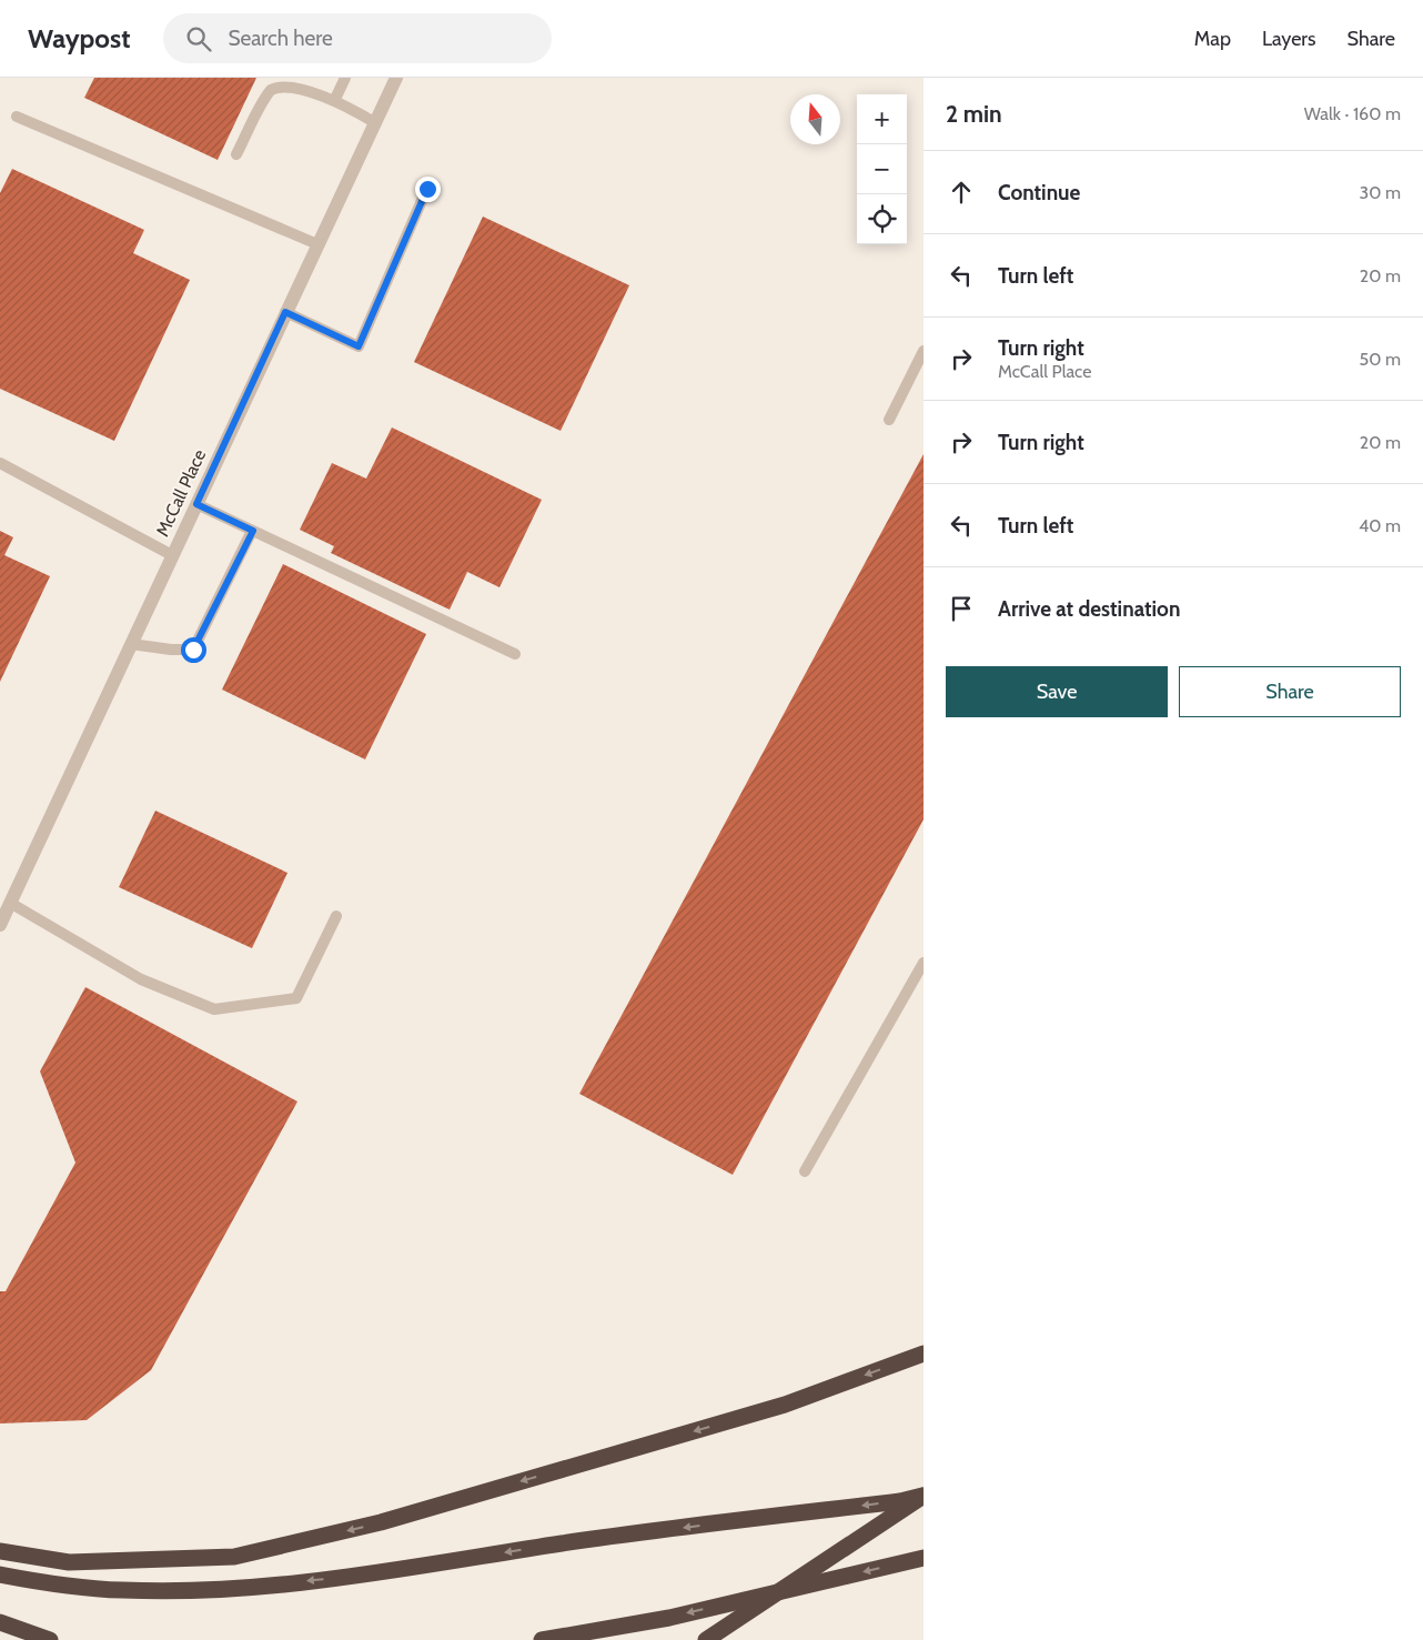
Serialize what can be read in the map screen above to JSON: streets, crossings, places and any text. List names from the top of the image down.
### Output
{
  "streets": {
    "street": ["McCall Place"]
  },
  "north": "top",
  "page": {
    "header": "Waypost",
    "search": "Search here",
    "nav": ["Map", "Layers", "Share"],
    "heading": ["2 min", "Walk · 160 m"],
    "map_buttons": ["+", "−"],
    "list": [
      ["Continue", "30 m"],
      ["Turn left", "20 m"],
      ["Turn right", "McCall Place", "50 m"],
      ["Turn right", "20 m"],
      ["Turn left", "40 m"],
      "Arrive at destination"
    ],
    "buttons": ["Save", "Share"]
  }
}
